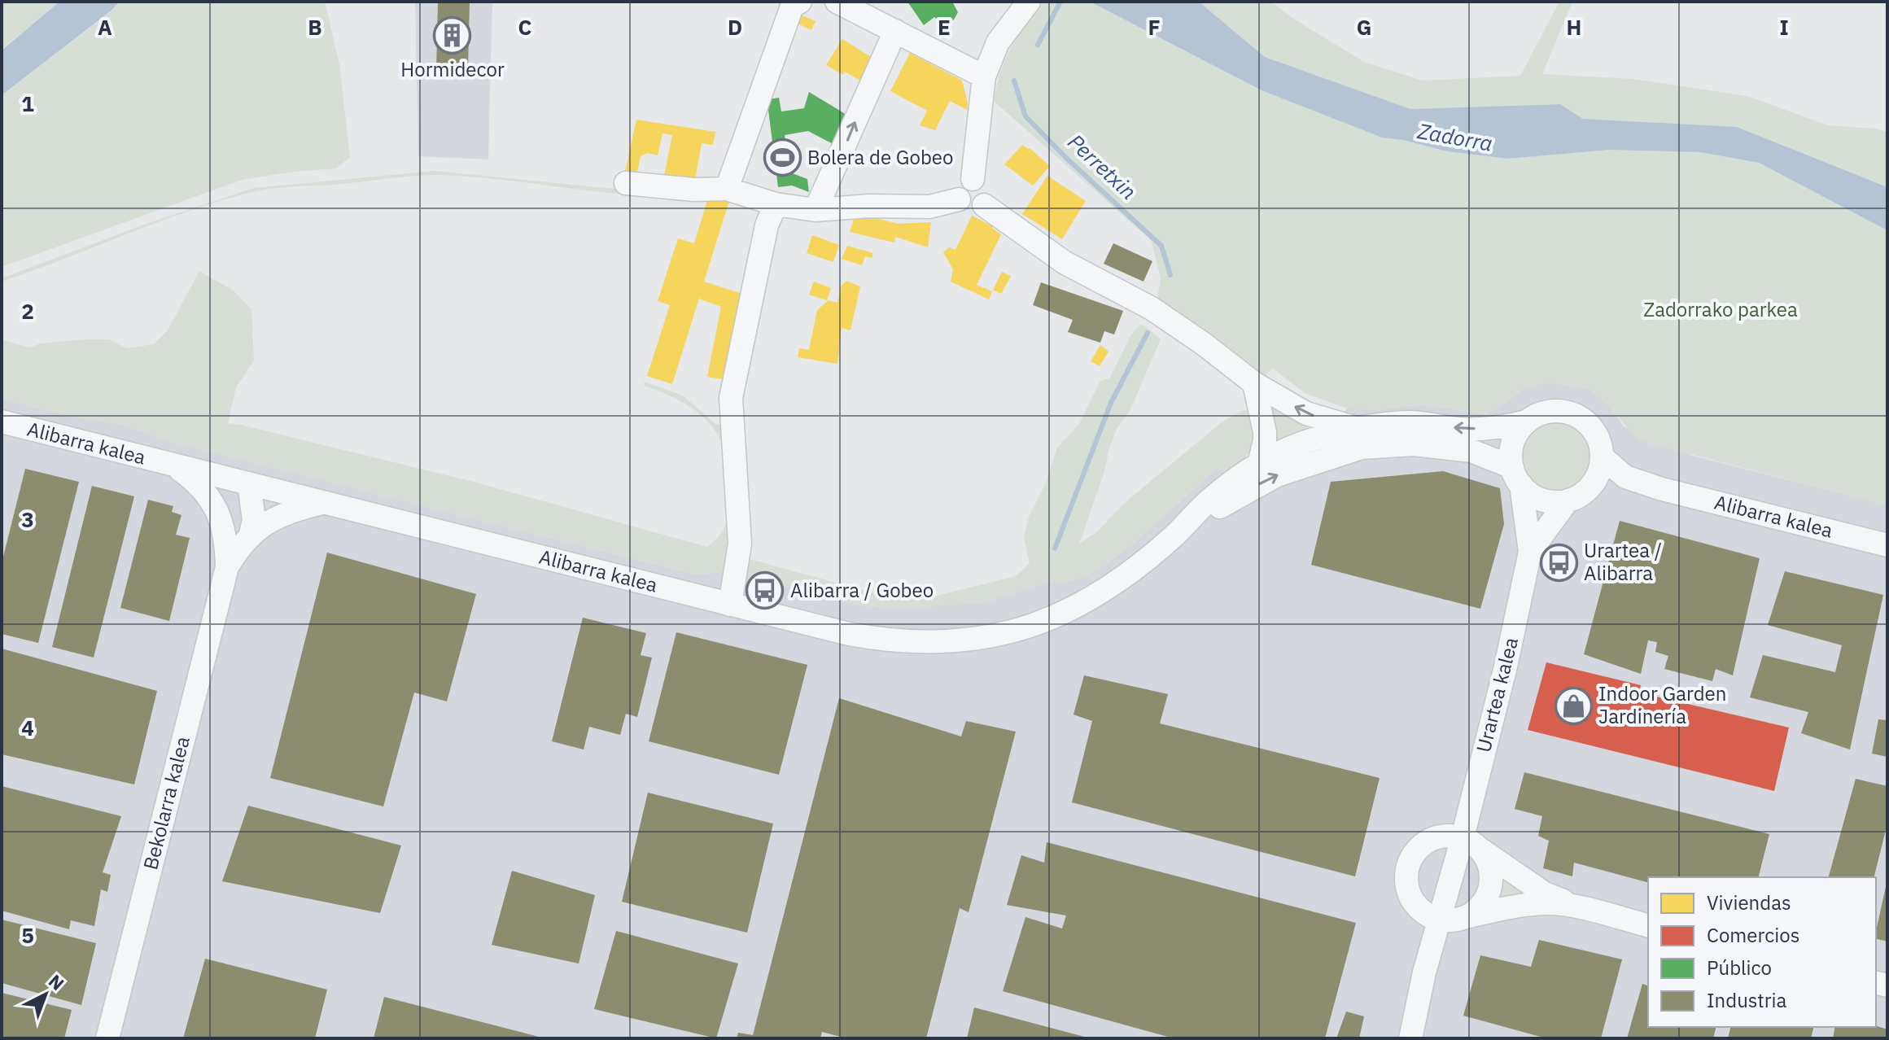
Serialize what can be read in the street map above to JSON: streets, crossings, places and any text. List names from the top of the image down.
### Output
{
  "streets": {
    "street": ["Alibarra kalea", "Urartea kalea", "Bekolarra kalea"]
  },
  "crossings": [
    ["Alibarra kalea", "Urartea kalea"],
    ["Alibarra kalea", "Bekolarra kalea"]
  ],
  "water": ["Zadorra", "Perretxin"],
  "parks": ["Zadorrako parkea"],
  "places": {
    "building": ["Hormidecor"],
    "sports": ["Bolera de Gobeo"],
    "bus stop": ["Urartea / Alibarra", "Alibarra / Gobeo"],
    "shop": ["Indoor Garden Jardinería"]
  },
  "legend": [
    "Viviendas",
    "Comercios",
    "Público",
    "Industria"
  ],
  "north": "top right",
  "grid": {
    "columns": [
      "A",
      "B",
      "C",
      "D",
      "E",
      "F",
      "G",
      "H",
      "I"
    ],
    "rows": [
      "1",
      "2",
      "3",
      "4",
      "5"
    ]
  }
}
